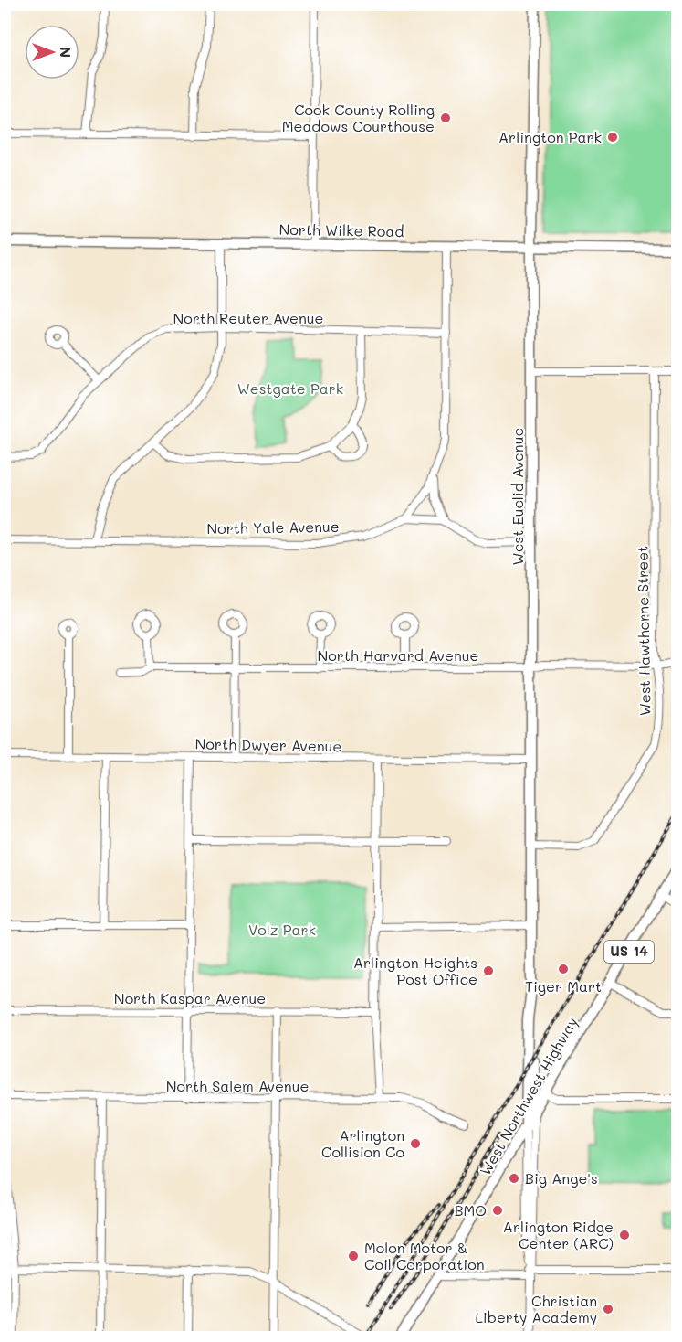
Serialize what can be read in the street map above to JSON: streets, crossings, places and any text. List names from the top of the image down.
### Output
{
  "streets": {
    "main road": [
      "North Wilke Road",
      "West Euclid Avenue",
      "US 14",
      "West Northwest Highway"
    ],
    "street": [
      "North Reuter Avenue",
      "North Yale Avenue",
      "West Hawthorne Street",
      "North Harvard Avenue",
      "North Dwyer Avenue",
      "North Kaspar Avenue",
      "North Salem Avenue"
    ]
  },
  "crossings": [
    ["North Wilke Road", "West Euclid Avenue"],
    ["West Euclid Avenue", "North Yale Avenue"],
    ["West Euclid Avenue", "West Hawthorne Street"],
    ["West Euclid Avenue", "North Harvard Avenue"],
    ["West Euclid Avenue", "North Dwyer Avenue"],
    ["West Euclid Avenue", "West Northwest Highway"],
    ["West Hawthorne Street", "North Harvard Avenue"]
  ],
  "parks": ["Westgate Park", "Volz Park"],
  "places": [
    "Cook County Rolling Meadows Courthouse",
    "Arlington Park",
    "Tiger Mart",
    "Arlington Heights Post Office",
    "Arlington Collision Co",
    "Big Ange's",
    "BMO",
    "Arlington Ridge Center (ARC)",
    "Molon Motor & Coil Corporation",
    "Christian Liberty Academy"
  ],
  "north": "right"
}
